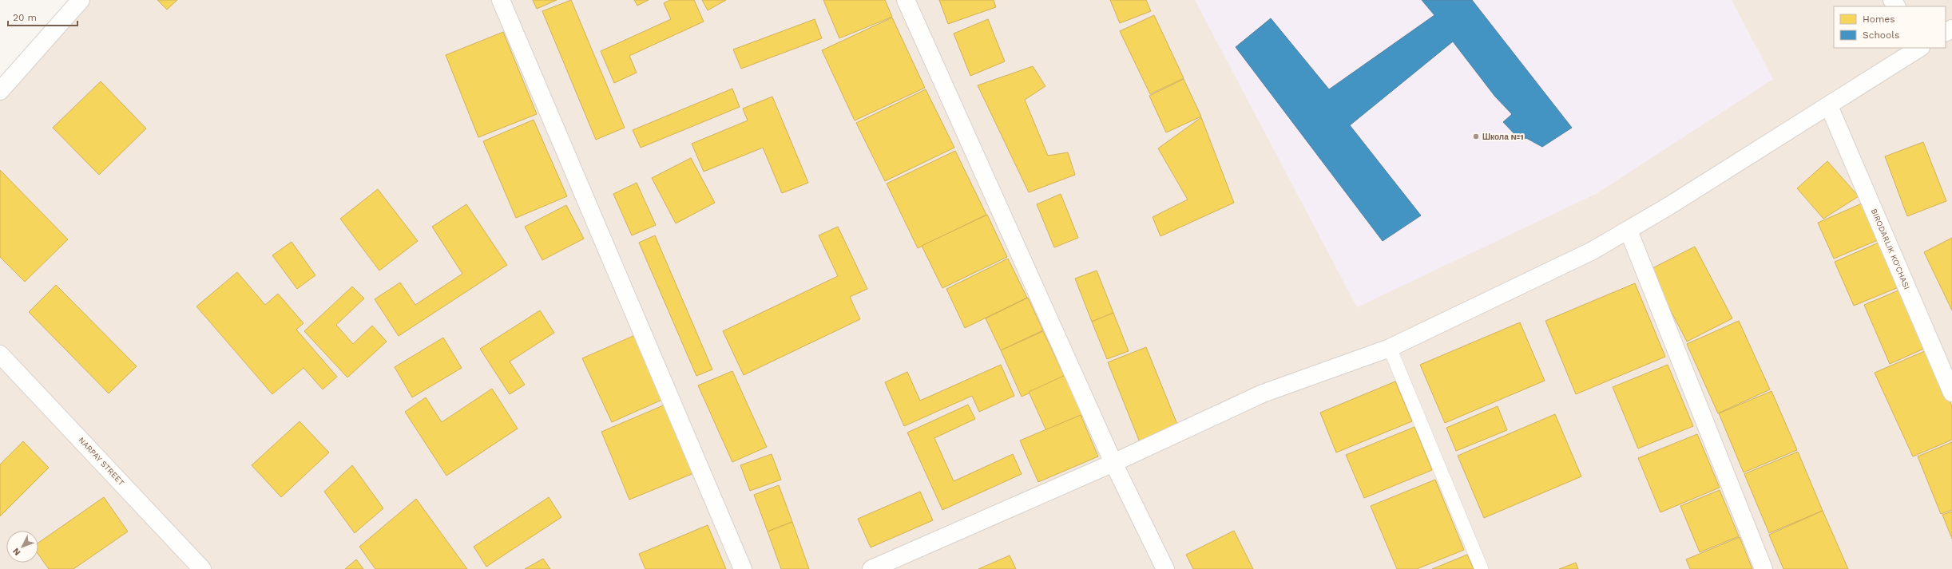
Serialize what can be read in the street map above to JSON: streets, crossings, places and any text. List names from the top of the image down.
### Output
{
  "streets": {
    "street": ["BIRODARLIK KO'CHASI", "NARPAY STREET"]
  },
  "places": ["Школа №1"],
  "legend": ["Homes", "Schools"],
  "scale_bar": "20 m",
  "north": "bottom left"
}
